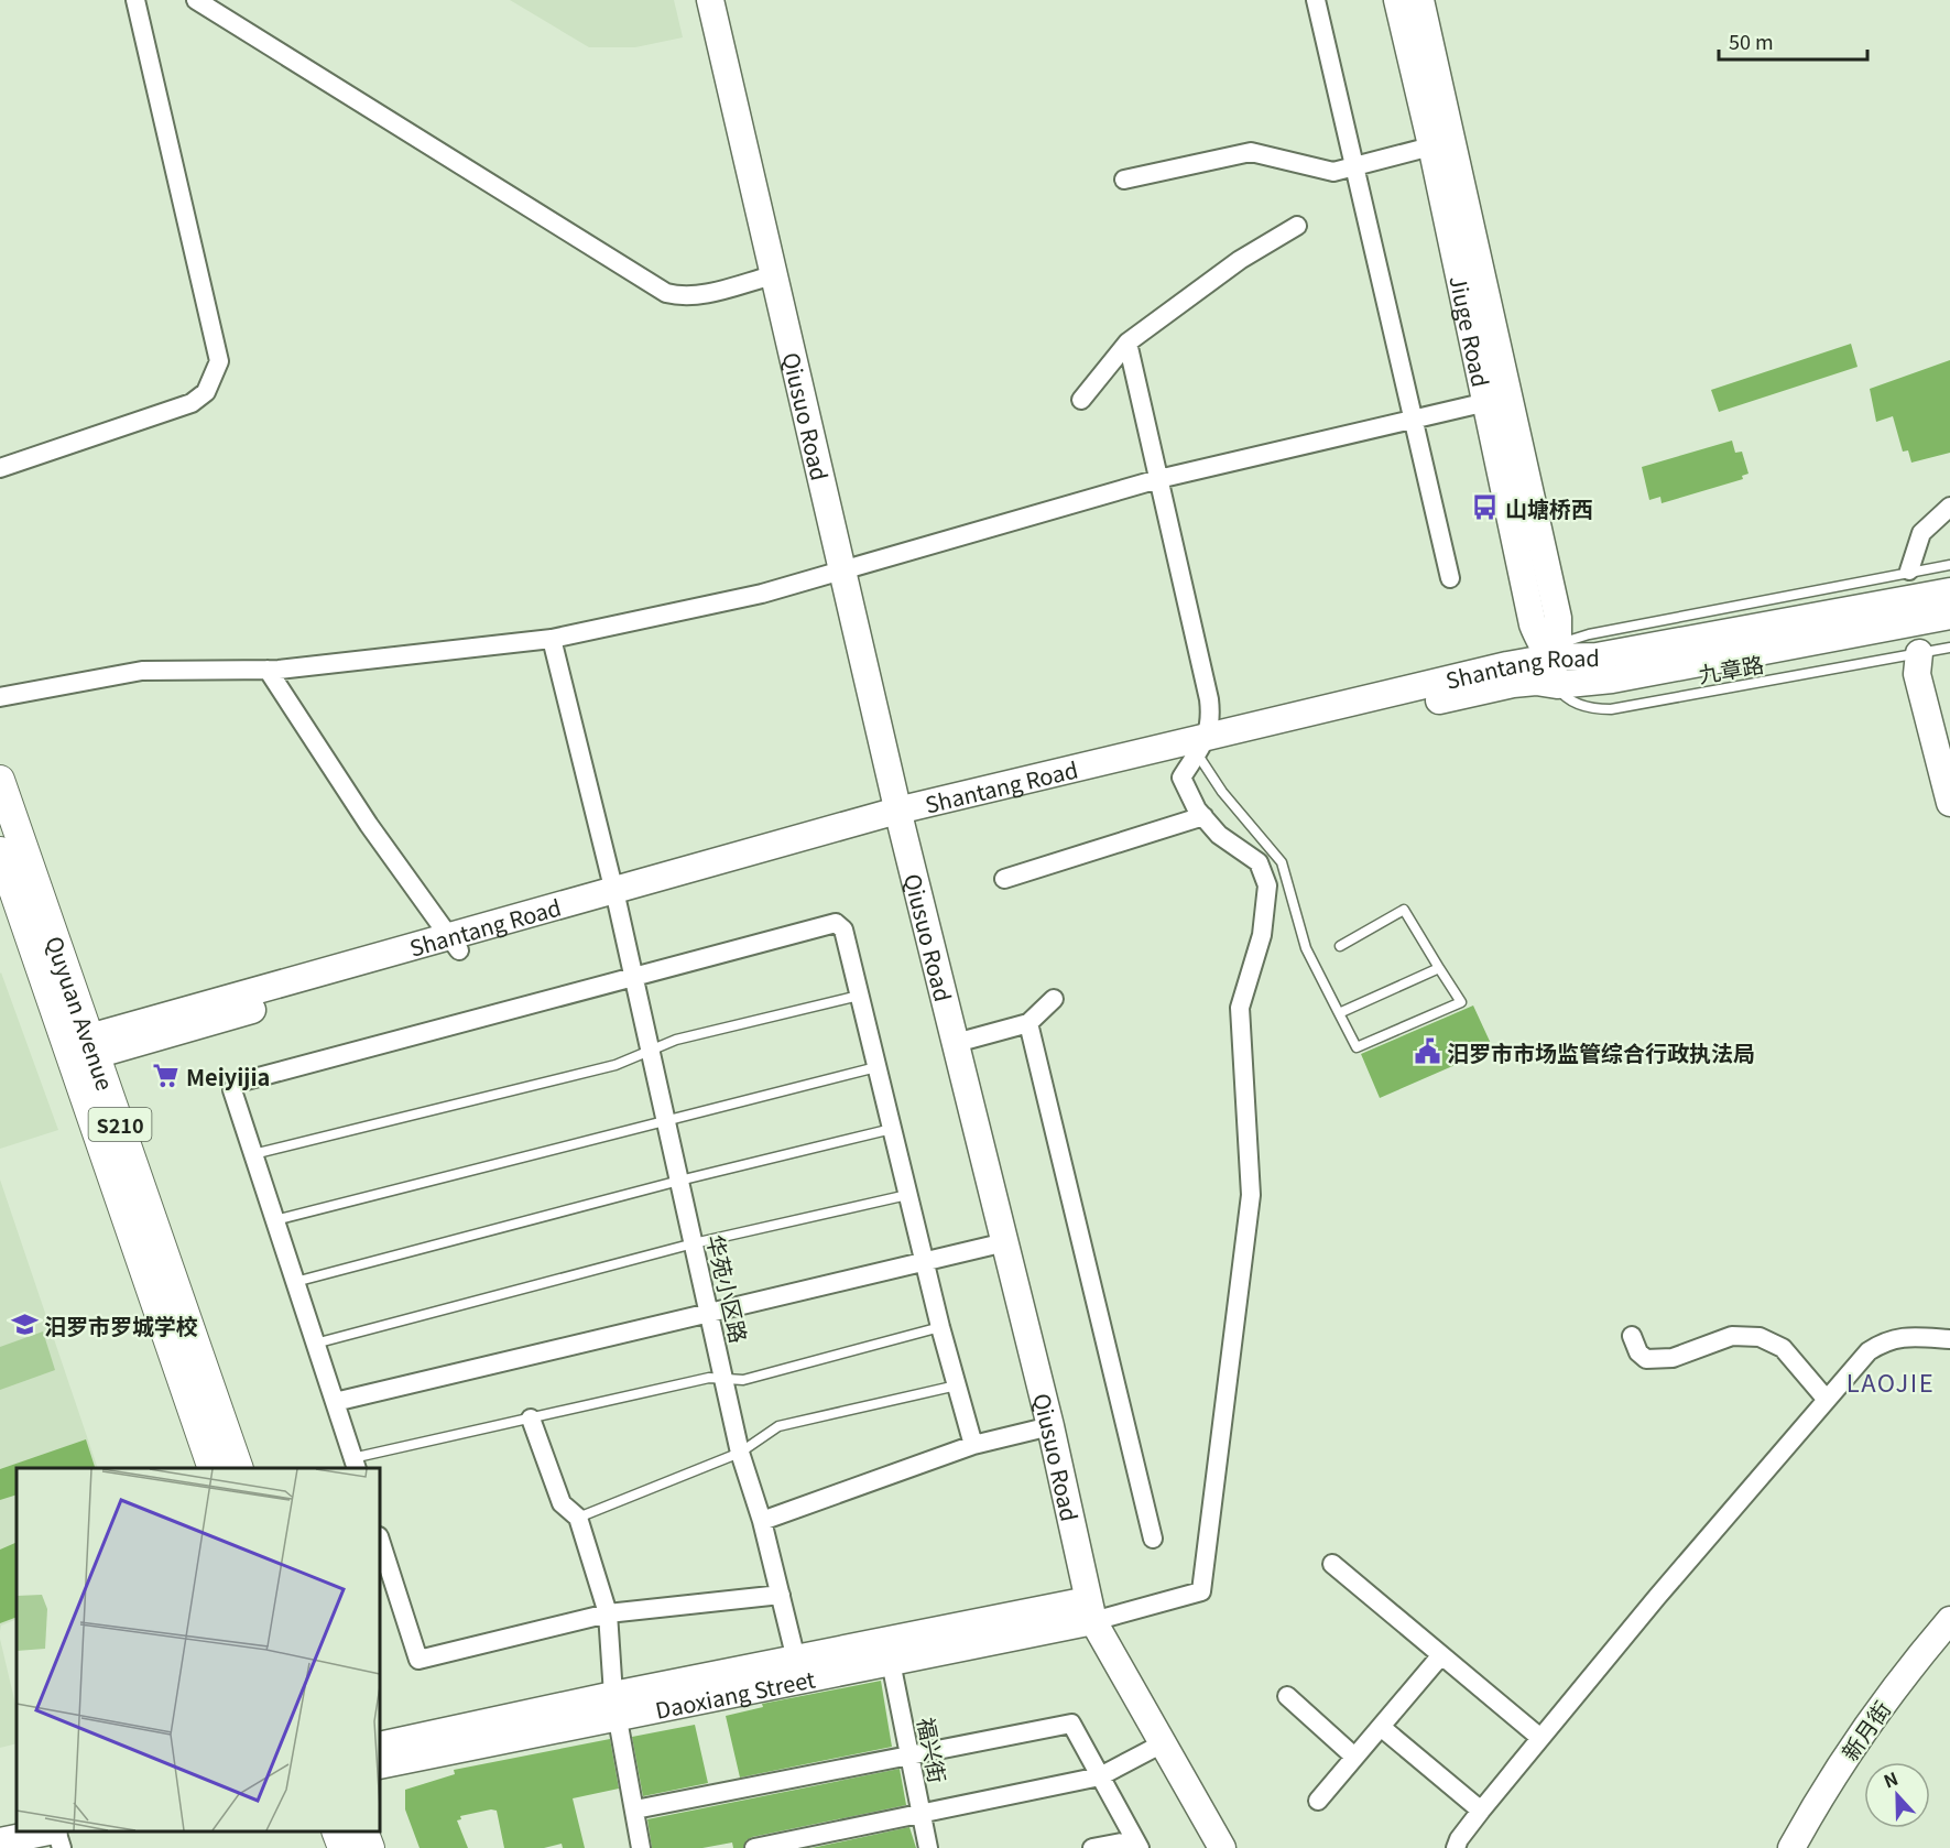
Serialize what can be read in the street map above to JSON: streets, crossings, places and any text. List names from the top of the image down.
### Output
{
  "streets": {
    "main road": ["Quyuan Avenue", "S210"],
    "street": [
      "Jiuge Road",
      "Qiusuo Road",
      "Shantang Road",
      "华苑小区路",
      "Daoxiang Street",
      "新月街",
      "福兴街"
    ],
    "lane": ["九章路"]
  },
  "crossings": [
    ["Jiuge Road", "Shantang Road"],
    ["Jiuge Road", "九章路"],
    ["Qiusuo Road", "Shantang Road"],
    ["Qiusuo Road", "Daoxiang Street"],
    ["Shantang Road", "九章路"],
    ["Shantang Road", "Quyuan Avenue"],
    ["Shantang Road", "华苑小区路"],
    ["华苑小区路", "Daoxiang Street"],
    ["Daoxiang Street", "福兴街"]
  ],
  "districts": ["LAOJIE"],
  "places": {
    "bus stop": ["山塘桥西"],
    "public building": ["汨罗市市场监管综合行政执法局"],
    "supermarket": ["Meiyijia"],
    "school or university": ["汨罗市罗城学校"]
  },
  "scale_bar": "50 m",
  "north": "top"
}
